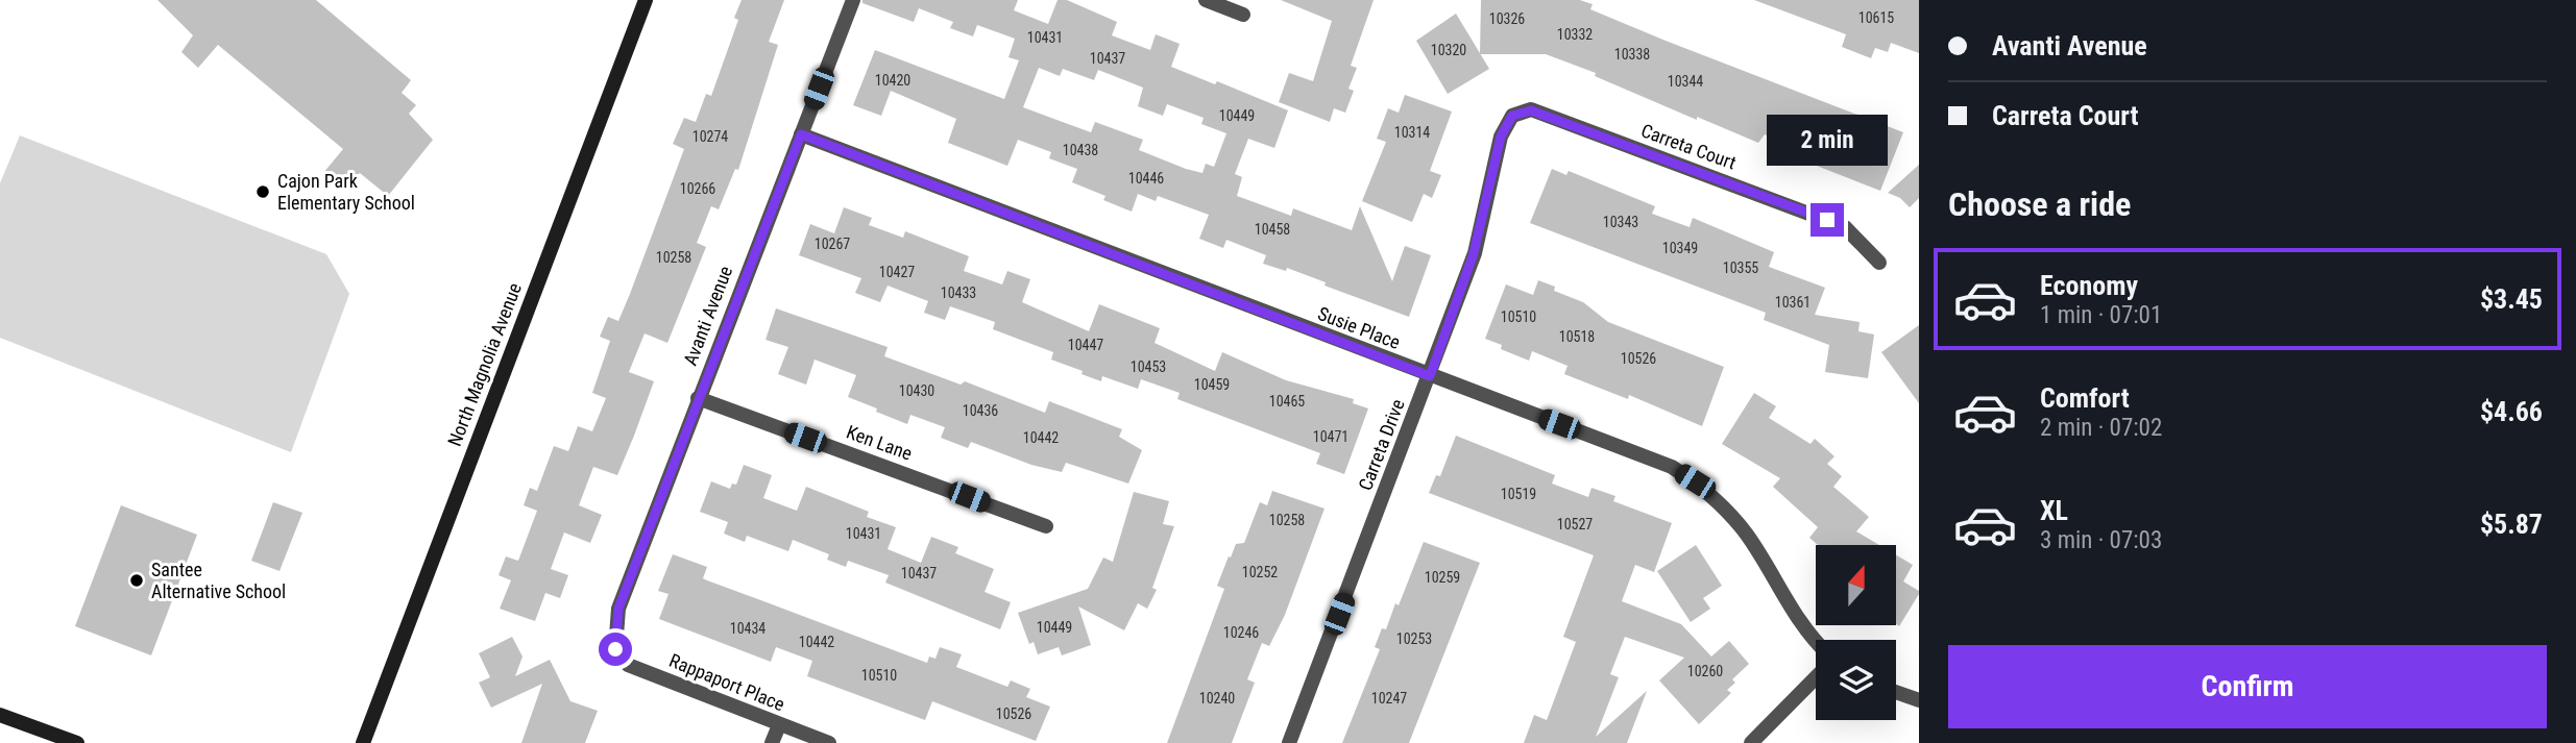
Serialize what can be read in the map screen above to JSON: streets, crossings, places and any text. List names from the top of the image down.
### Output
{
  "streets": {
    "main road": ["North Magnolia Avenue"],
    "street": [
      "Carreta Court",
      "Avanti Avenue",
      "Susie Place",
      "Ken Lane",
      "Carreta Drive",
      "Rappaport Place"
    ]
  },
  "crossings": [
    ["Carreta Court", "Carreta Drive"],
    ["Avanti Avenue", "Susie Place"],
    ["Avanti Avenue", "Ken Lane"],
    ["Avanti Avenue", "Rappaport Place"],
    ["Susie Place", "Carreta Drive"]
  ],
  "places": ["Cajon Park Elementary School", "Santee Alternative School"],
  "house_numbers": [
    "10615",
    "10326",
    "10332",
    "10431",
    "10320",
    "10338",
    "10437",
    "10420",
    "10344",
    "10449",
    "10314",
    "10274",
    "10438",
    "10446",
    "10266",
    "10343",
    "10458",
    "10267",
    "10349",
    "10258",
    "10355",
    "10427",
    "10433",
    "10361",
    "10510",
    "10518",
    "10447",
    "10526",
    "10453",
    "10459",
    "10430",
    "10465",
    "10436",
    "10471",
    "10442",
    "10519",
    "10258",
    "10527",
    "10431",
    "10252",
    "10437",
    "10259",
    "10449",
    "10434",
    "10246",
    "10253",
    "10442",
    "10260",
    "10510",
    "10240",
    "10247",
    "10526"
  ],
  "north": "top",
  "page": {
    "banner": ["Avanti Avenue", "Carreta Court"],
    "bubble": "2 min",
    "heading": "Choose a ride",
    "list": [
      {
        "name": "Economy",
        "note": "1 min · 07:01",
        "value": "$3.45"
      },
      {
        "name": "Comfort",
        "note": "2 min · 07:02",
        "value": "$4.66"
      },
      {
        "name": "XL",
        "note": "3 min · 07:03",
        "value": "$5.87"
      }
    ],
    "buttons": "Confirm"
  }
}
